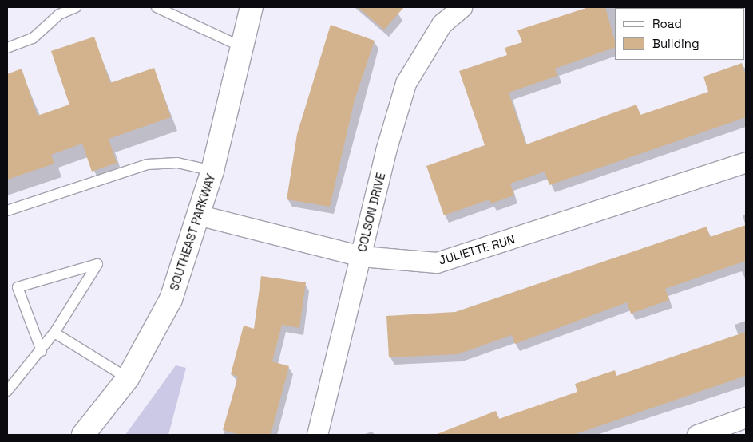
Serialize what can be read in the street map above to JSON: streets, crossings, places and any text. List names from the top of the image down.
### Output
{
  "streets": {
    "street": ["COLSON DRIVE", "SOUTHEAST PARKWAY", "JULIETTE RUN"]
  },
  "crossings": [
    ["COLSON DRIVE", "JULIETTE RUN"],
    ["SOUTHEAST PARKWAY", "JULIETTE RUN"]
  ],
  "legend": ["Road", "Building"]
}
